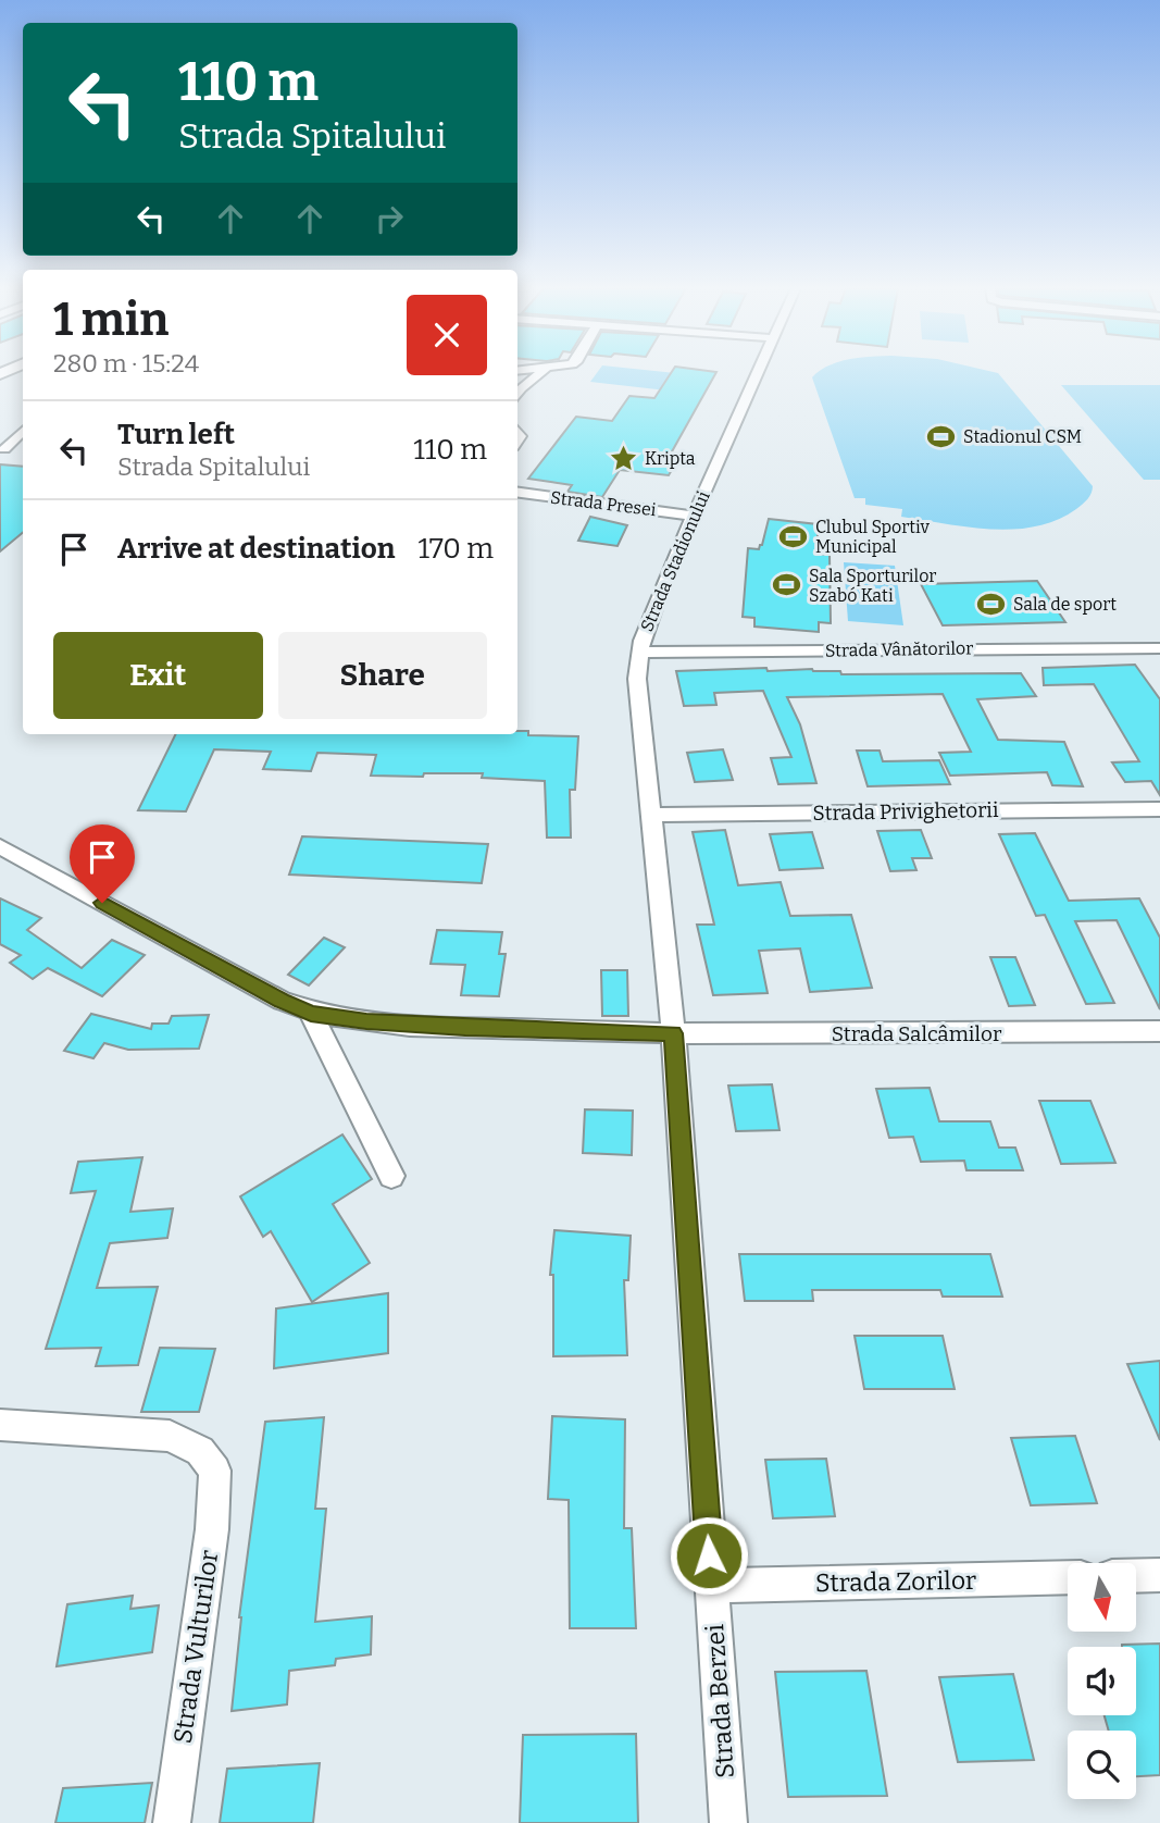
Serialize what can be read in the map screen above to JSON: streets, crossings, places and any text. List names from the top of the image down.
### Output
{
  "streets": {
    "street": [
      "Strada Presei",
      "Strada Stadionului",
      "Strada Vânătorilor",
      "Strada Privighetorii",
      "Strada Salcâmilor",
      "Strada Zorilor",
      "Strada Vulturilor",
      "Strada Berzei"
    ]
  },
  "crossings": [
    ["Strada Presei", "Strada Stadionului"],
    ["Strada Stadionului", "Strada Vânătorilor"],
    ["Strada Stadionului", "Strada Privighetorii"],
    ["Strada Stadionului", "Strada Salcâmilor"],
    ["Strada Stadionului", "Strada Berzei"],
    ["Strada Salcâmilor", "Strada Berzei"],
    ["Strada Zorilor", "Strada Berzei"]
  ],
  "places": {
    "sports": [
      "Stadionul CSM",
      "Clubul Sportiv Municipal",
      "Sala Sporturilor Szabó Kati",
      "Sala de sport"
    ],
    "place": ["Kripta"]
  },
  "north": "bottom",
  "page": {
    "turn": ["110 m", "Strada Spitalului"],
    "heading": ["1 min", "280 m · 15:24"],
    "list": [
      {
        "name": "Turn left",
        "note": "Strada Spitalului",
        "value": "110 m"
      },
      {
        "name": "Arrive at destination",
        "value": "170 m"
      }
    ],
    "buttons": ["Exit", "Share"]
  }
}
